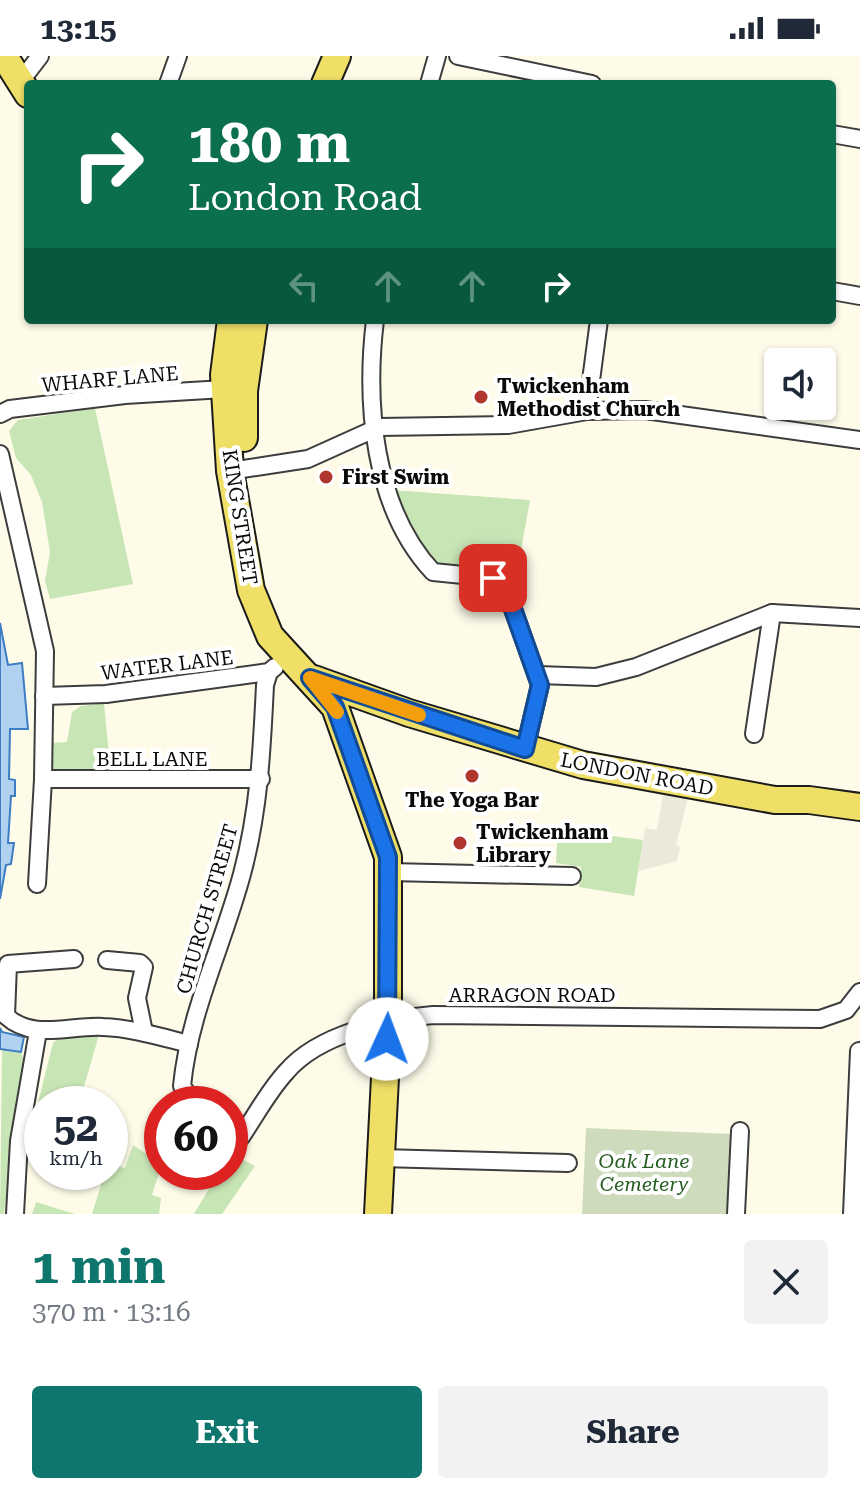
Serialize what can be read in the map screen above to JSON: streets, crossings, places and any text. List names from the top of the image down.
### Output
{
  "streets": {
    "main road": ["KING STREET", "LONDON ROAD"],
    "street": [
      "WHARF LANE",
      "WATER LANE",
      "BELL LANE",
      "CHURCH STREET",
      "ARRAGON ROAD"
    ]
  },
  "crossings": [
    ["WHARF LANE", "KING STREET"],
    ["KING STREET", "WATER LANE"],
    ["KING STREET", "LONDON ROAD"],
    ["KING STREET", "CHURCH STREET"],
    ["WATER LANE", "LONDON ROAD"],
    ["WATER LANE", "CHURCH STREET"],
    ["BELL LANE", "CHURCH STREET"],
    ["LONDON ROAD", "CHURCH STREET"]
  ],
  "parks": ["Oak Lane Cemetery"],
  "places": [
    "Twickenham Methodist Church",
    "First Swim",
    "The Yoga Bar",
    "Twickenham Library"
  ],
  "page": {
    "status": "13:15",
    "turn": ["180 m", "London Road"],
    "speed": "52 km/h",
    "limit": "60",
    "heading": ["1 min", "370 m · 13:16"],
    "buttons": ["Exit", "Share"]
  }
}
